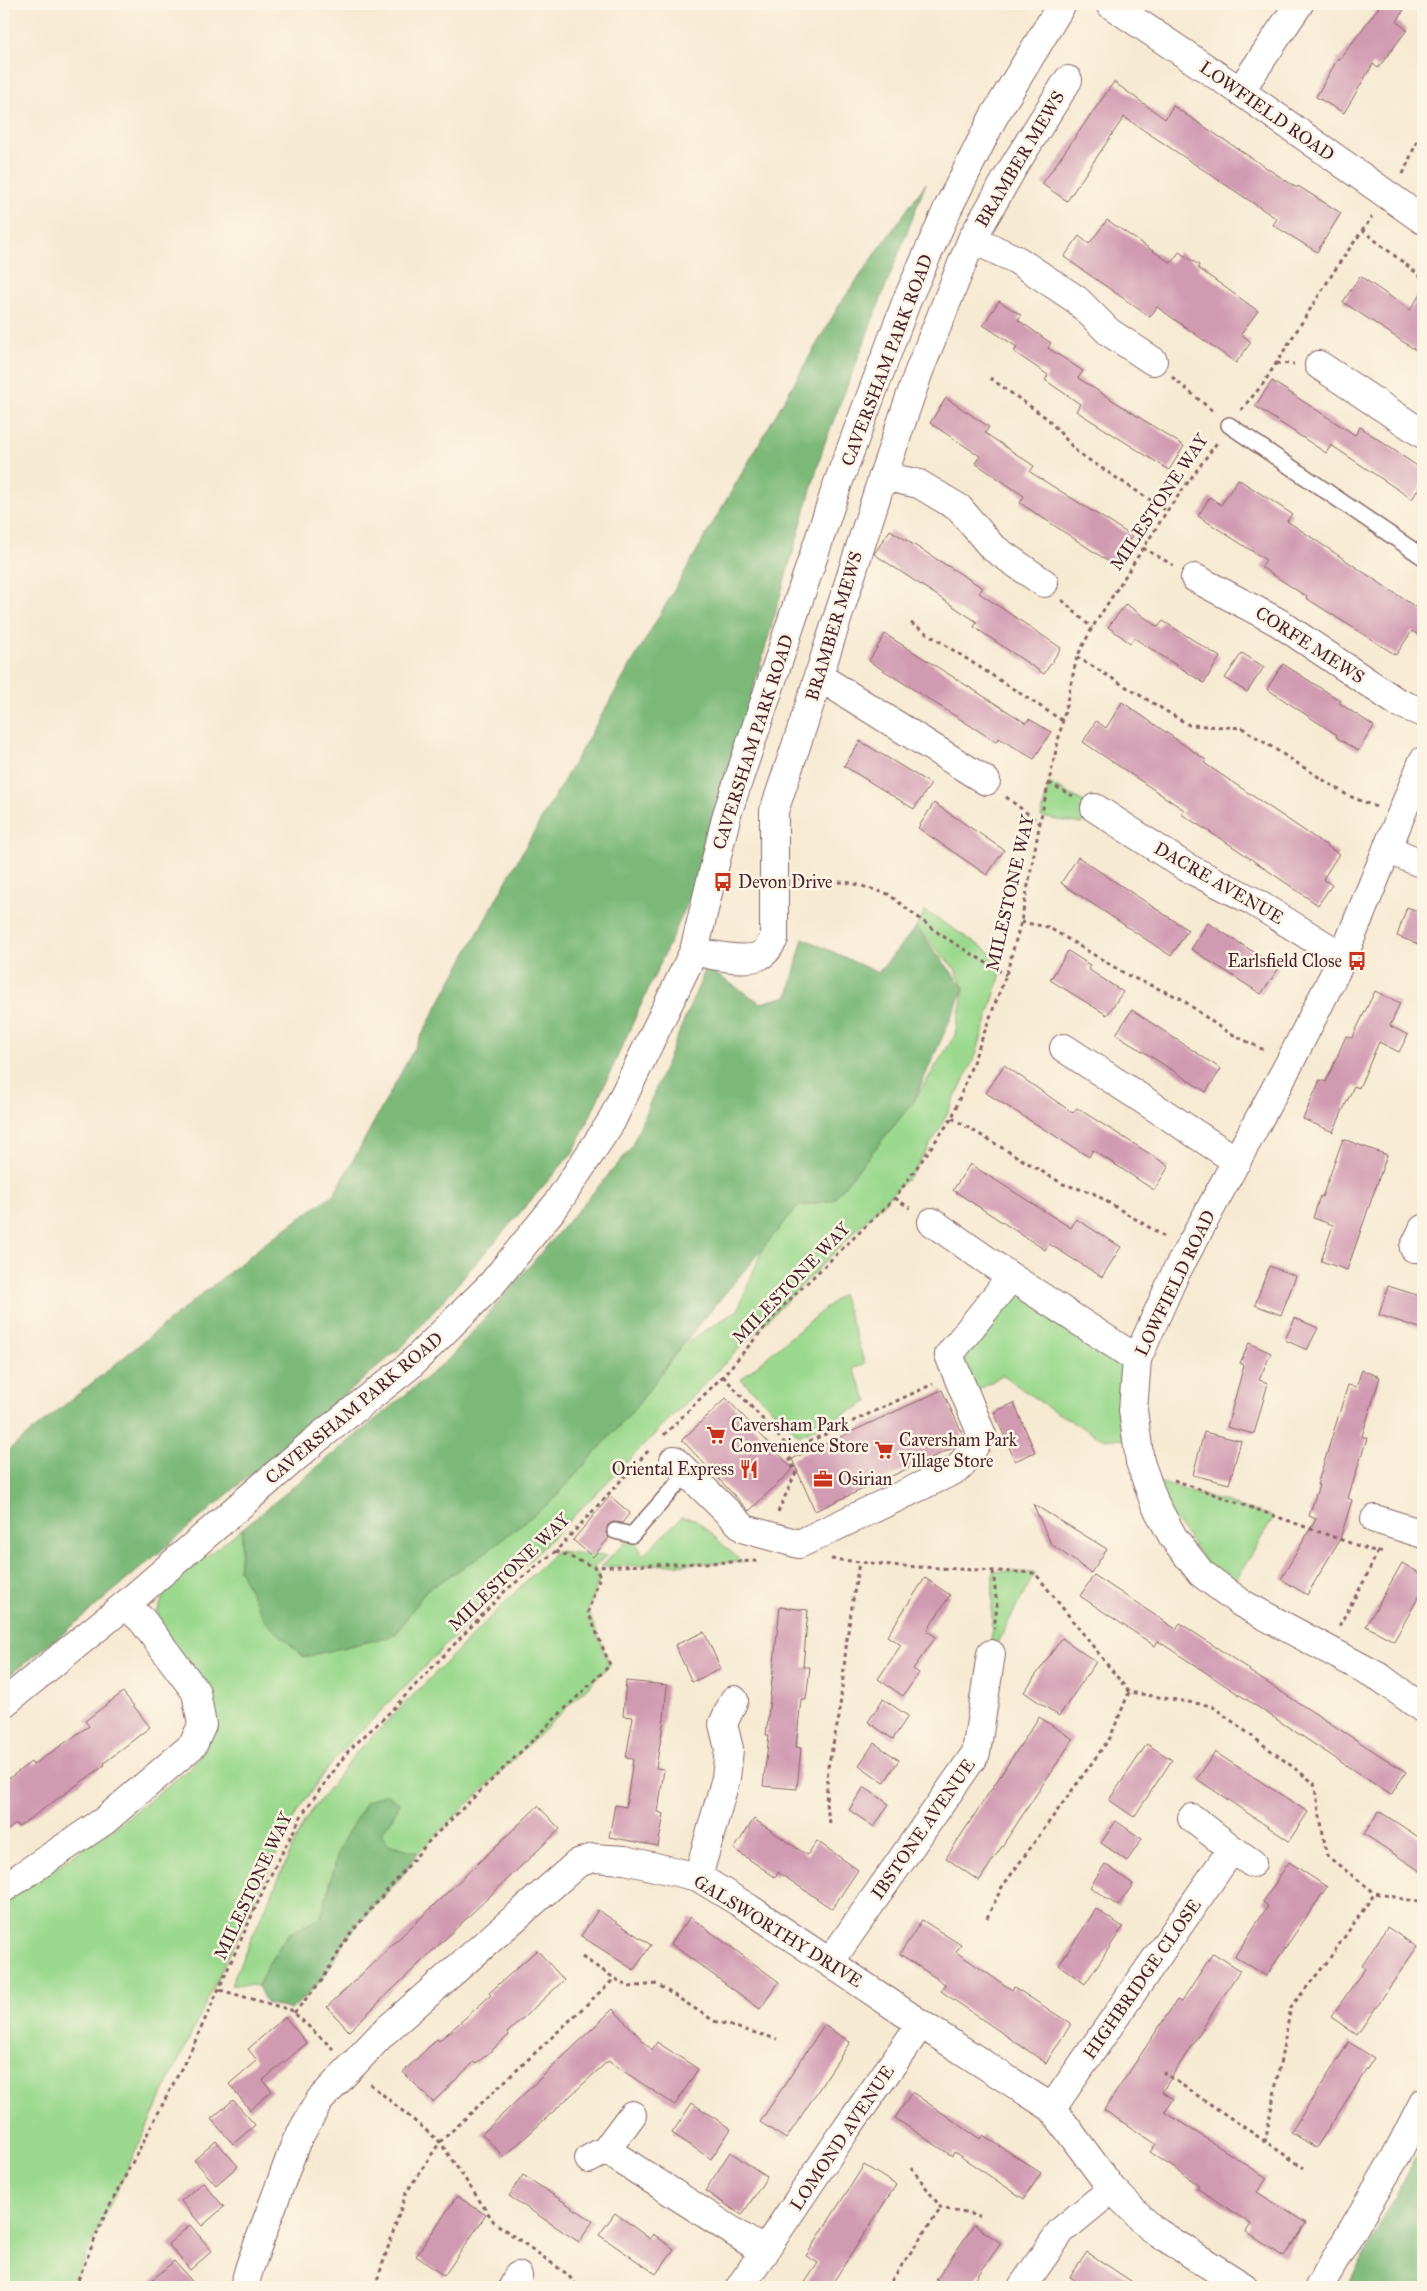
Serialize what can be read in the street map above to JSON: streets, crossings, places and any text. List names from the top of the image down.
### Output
{
  "streets": {
    "street": [
      "LOWFIELD ROAD",
      "BRAMBER MEWS",
      "CAVERSHAM PARK ROAD",
      "CORFE MEWS",
      "DACRE AVENUE",
      "IBSTONE AVENUE",
      "GALSWORTHY DRIVE",
      "HIGHBRIDGE CLOSE",
      "LOMOND AVENUE"
    ],
    "path": ["MILESTONE WAY"]
  },
  "crossings": [
    ["LOWFIELD ROAD", "DACRE AVENUE"],
    ["BRAMBER MEWS", "CAVERSHAM PARK ROAD"],
    ["IBSTONE AVENUE", "GALSWORTHY DRIVE"],
    ["GALSWORTHY DRIVE", "HIGHBRIDGE CLOSE"],
    ["GALSWORTHY DRIVE", "LOMOND AVENUE"]
  ],
  "places": {
    "bus stop": ["Devon Drive", "Earlsfield Close"],
    "supermarket": ["Caversham Park Convenience Store", "Caversham Park Village Store"],
    "restaurant": ["Oriental Express"],
    "office": ["Osirian"]
  }
}
